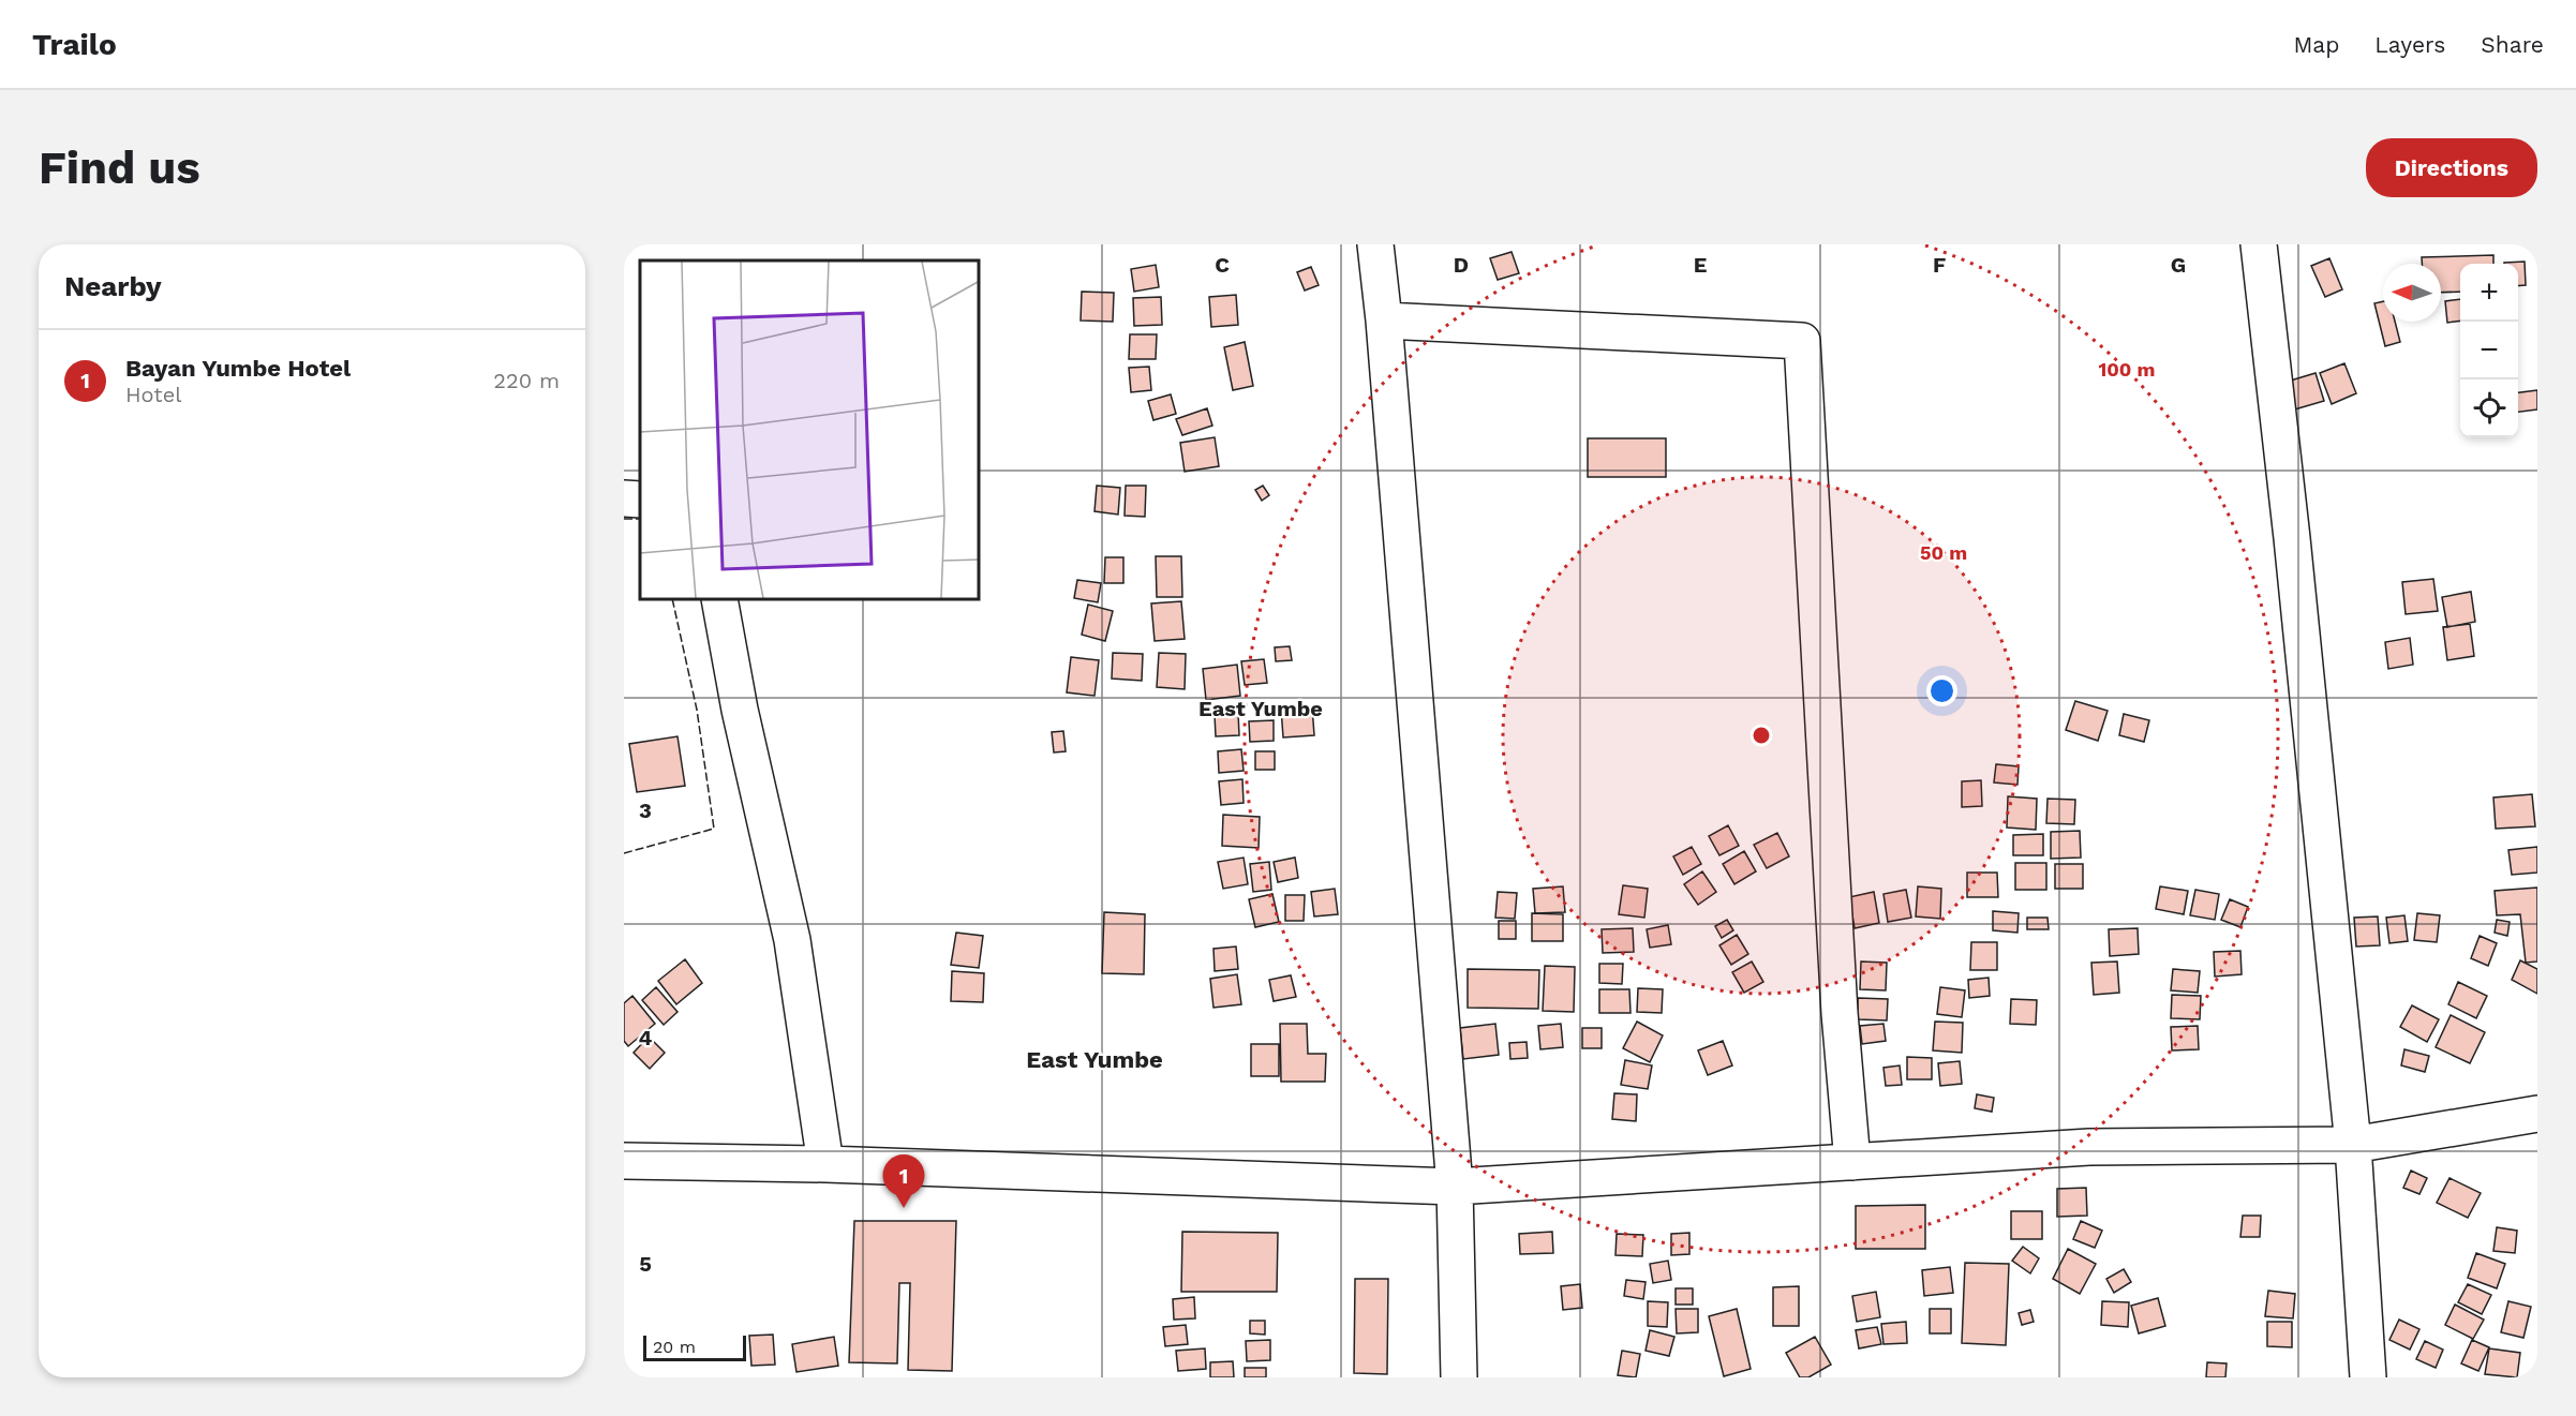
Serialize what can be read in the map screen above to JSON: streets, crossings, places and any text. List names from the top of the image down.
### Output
{
  "districts": ["East Yumbe", "East Yumbe"],
  "scale_bar": "20 m",
  "north": "left",
  "page": {
    "header": "Trailo",
    "nav": ["Map", "Layers", "Share"],
    "buttons": "Directions",
    "title": "Find us",
    "heading": "Nearby",
    "map_buttons": ["+", "−"],
    "list": [
      {
        "mark": "1",
        "name": "Bayan Yumbe Hotel",
        "note": "Hotel",
        "value": "220 m"
      }
    ],
    "pins": "1",
    "scale": "20 m"
  },
  "grid": {
    "columns": [
      "C",
      "D",
      "E",
      "F",
      "G"
    ],
    "rows": ["3", "4", "5"]
  },
  "rings": ["100 m", "50 m"]
}
